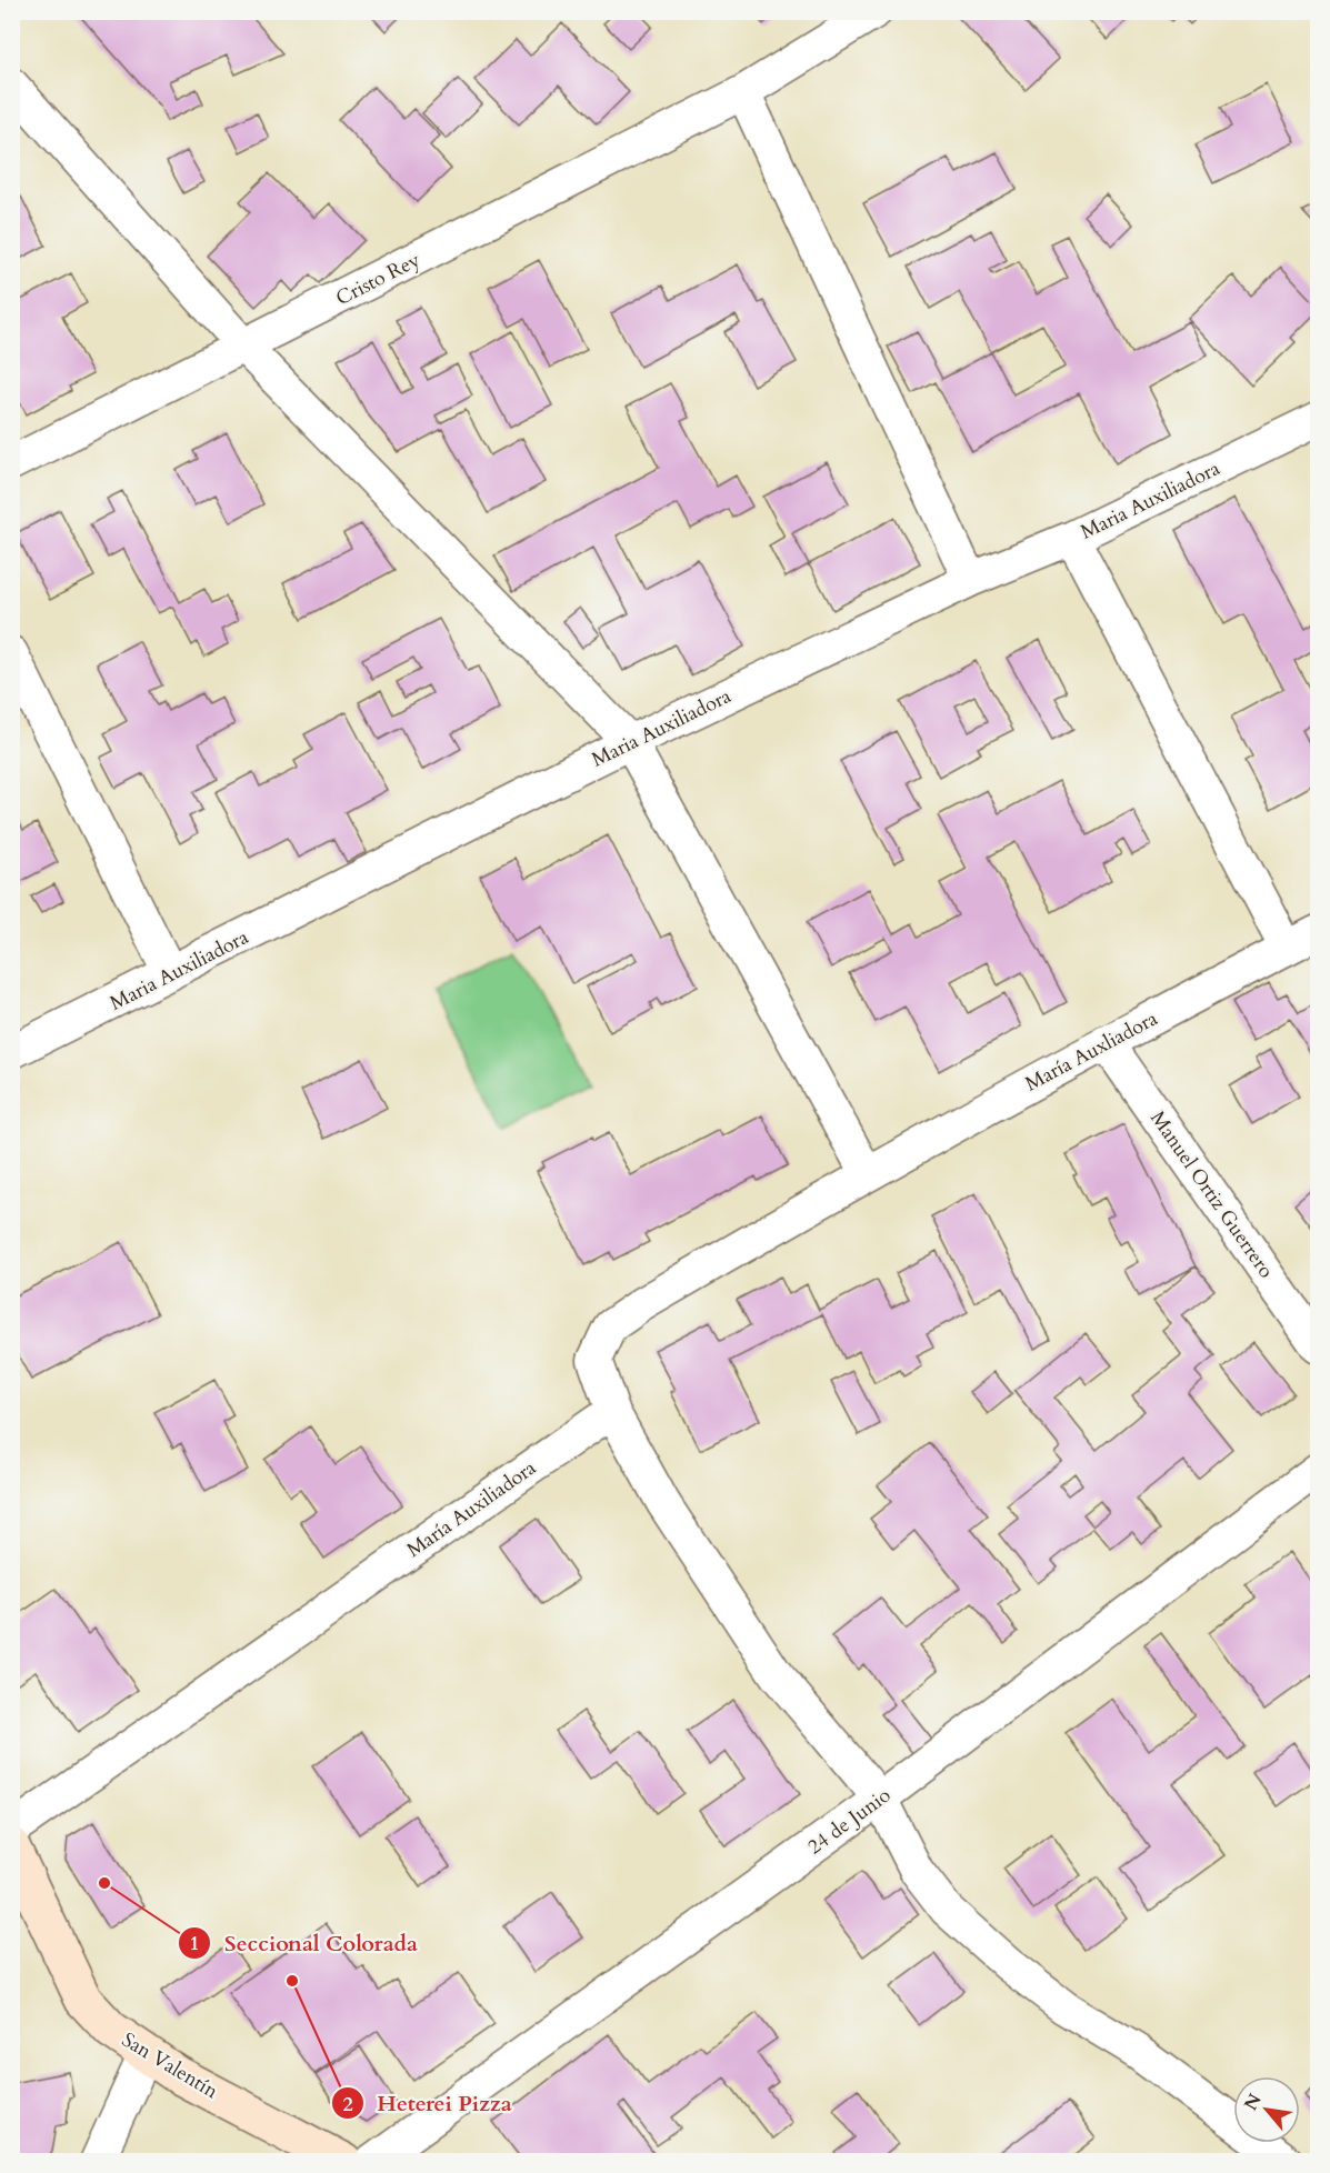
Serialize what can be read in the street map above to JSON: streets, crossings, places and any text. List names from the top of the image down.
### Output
{
  "streets": {
    "main road": ["San Valentín"],
    "street": [
      "Cristo Rey",
      "Maria Auxiliadora",
      "María Auxliadora",
      "Manuel Ortiz Guerrero",
      "María Auxiliadora",
      "24 de Junio"
    ]
  },
  "crossings": [
    ["María Auxliadora", "Manuel Ortiz Guerrero"]
  ],
  "places": ["Seccional Colorada", "Heterei Pizza"],
  "north": "top left"
}
